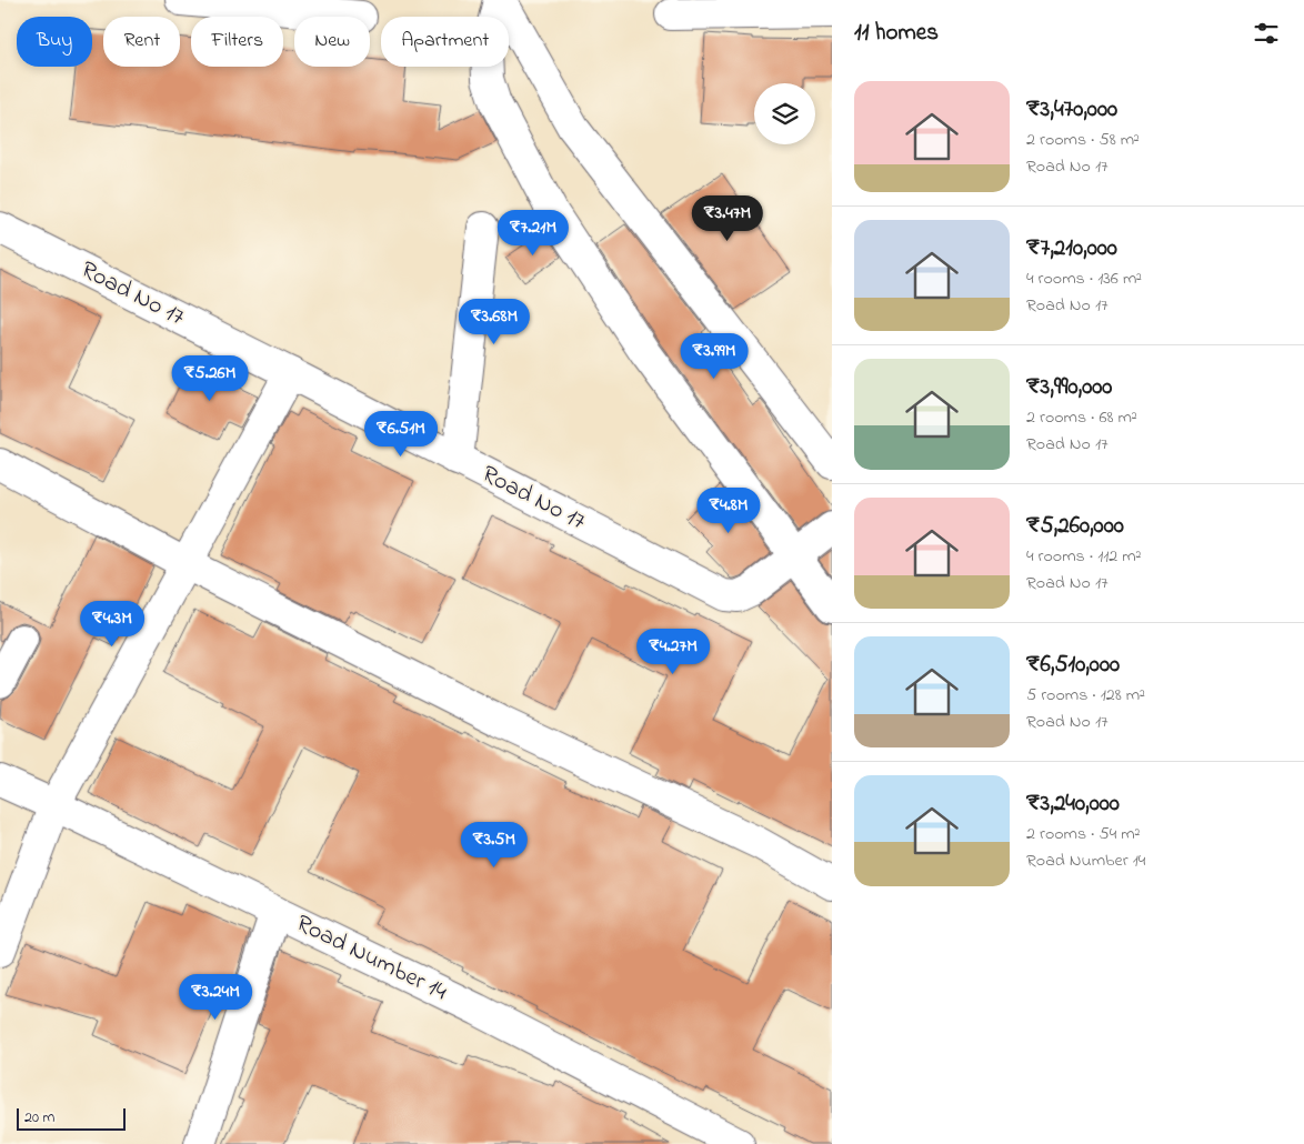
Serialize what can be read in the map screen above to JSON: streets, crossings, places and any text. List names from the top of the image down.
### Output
{
  "streets": {
    "street": ["Road No 17", "Road Number 14"]
  },
  "scale_bar": "20 m",
  "page": {
    "heading": "11 homes",
    "chip": [
      "Buy",
      "Rent",
      "Filters",
      "New",
      "Apartment"
    ],
    "list": [
      {
        "name": "₹3,470,000",
        "note": "2 rooms · 58 m² · Road No 17"
      },
      {
        "name": "₹7,210,000",
        "note": "4 rooms · 136 m² · Road No 17"
      },
      {
        "name": "₹3,990,000",
        "note": "2 rooms · 68 m² · Road No 17"
      },
      {
        "name": "₹5,260,000",
        "note": "4 rooms · 112 m² · Road No 17"
      },
      {
        "name": "₹6,510,000",
        "note": "5 rooms · 128 m² · Road No 17"
      },
      {
        "name": "₹3,240,000",
        "note": "2 rooms · 54 m² · Road Number 14"
      }
    ],
    "price": [
      "₹3.47M",
      "₹7.21M",
      "₹3.68M",
      "₹3.99M",
      "₹5.26M",
      "₹6.51M",
      "₹4.8M",
      "₹4.3M",
      "₹4.27M",
      "₹3.5M",
      "₹3.24M"
    ],
    "scale": "20 m"
  }
}
